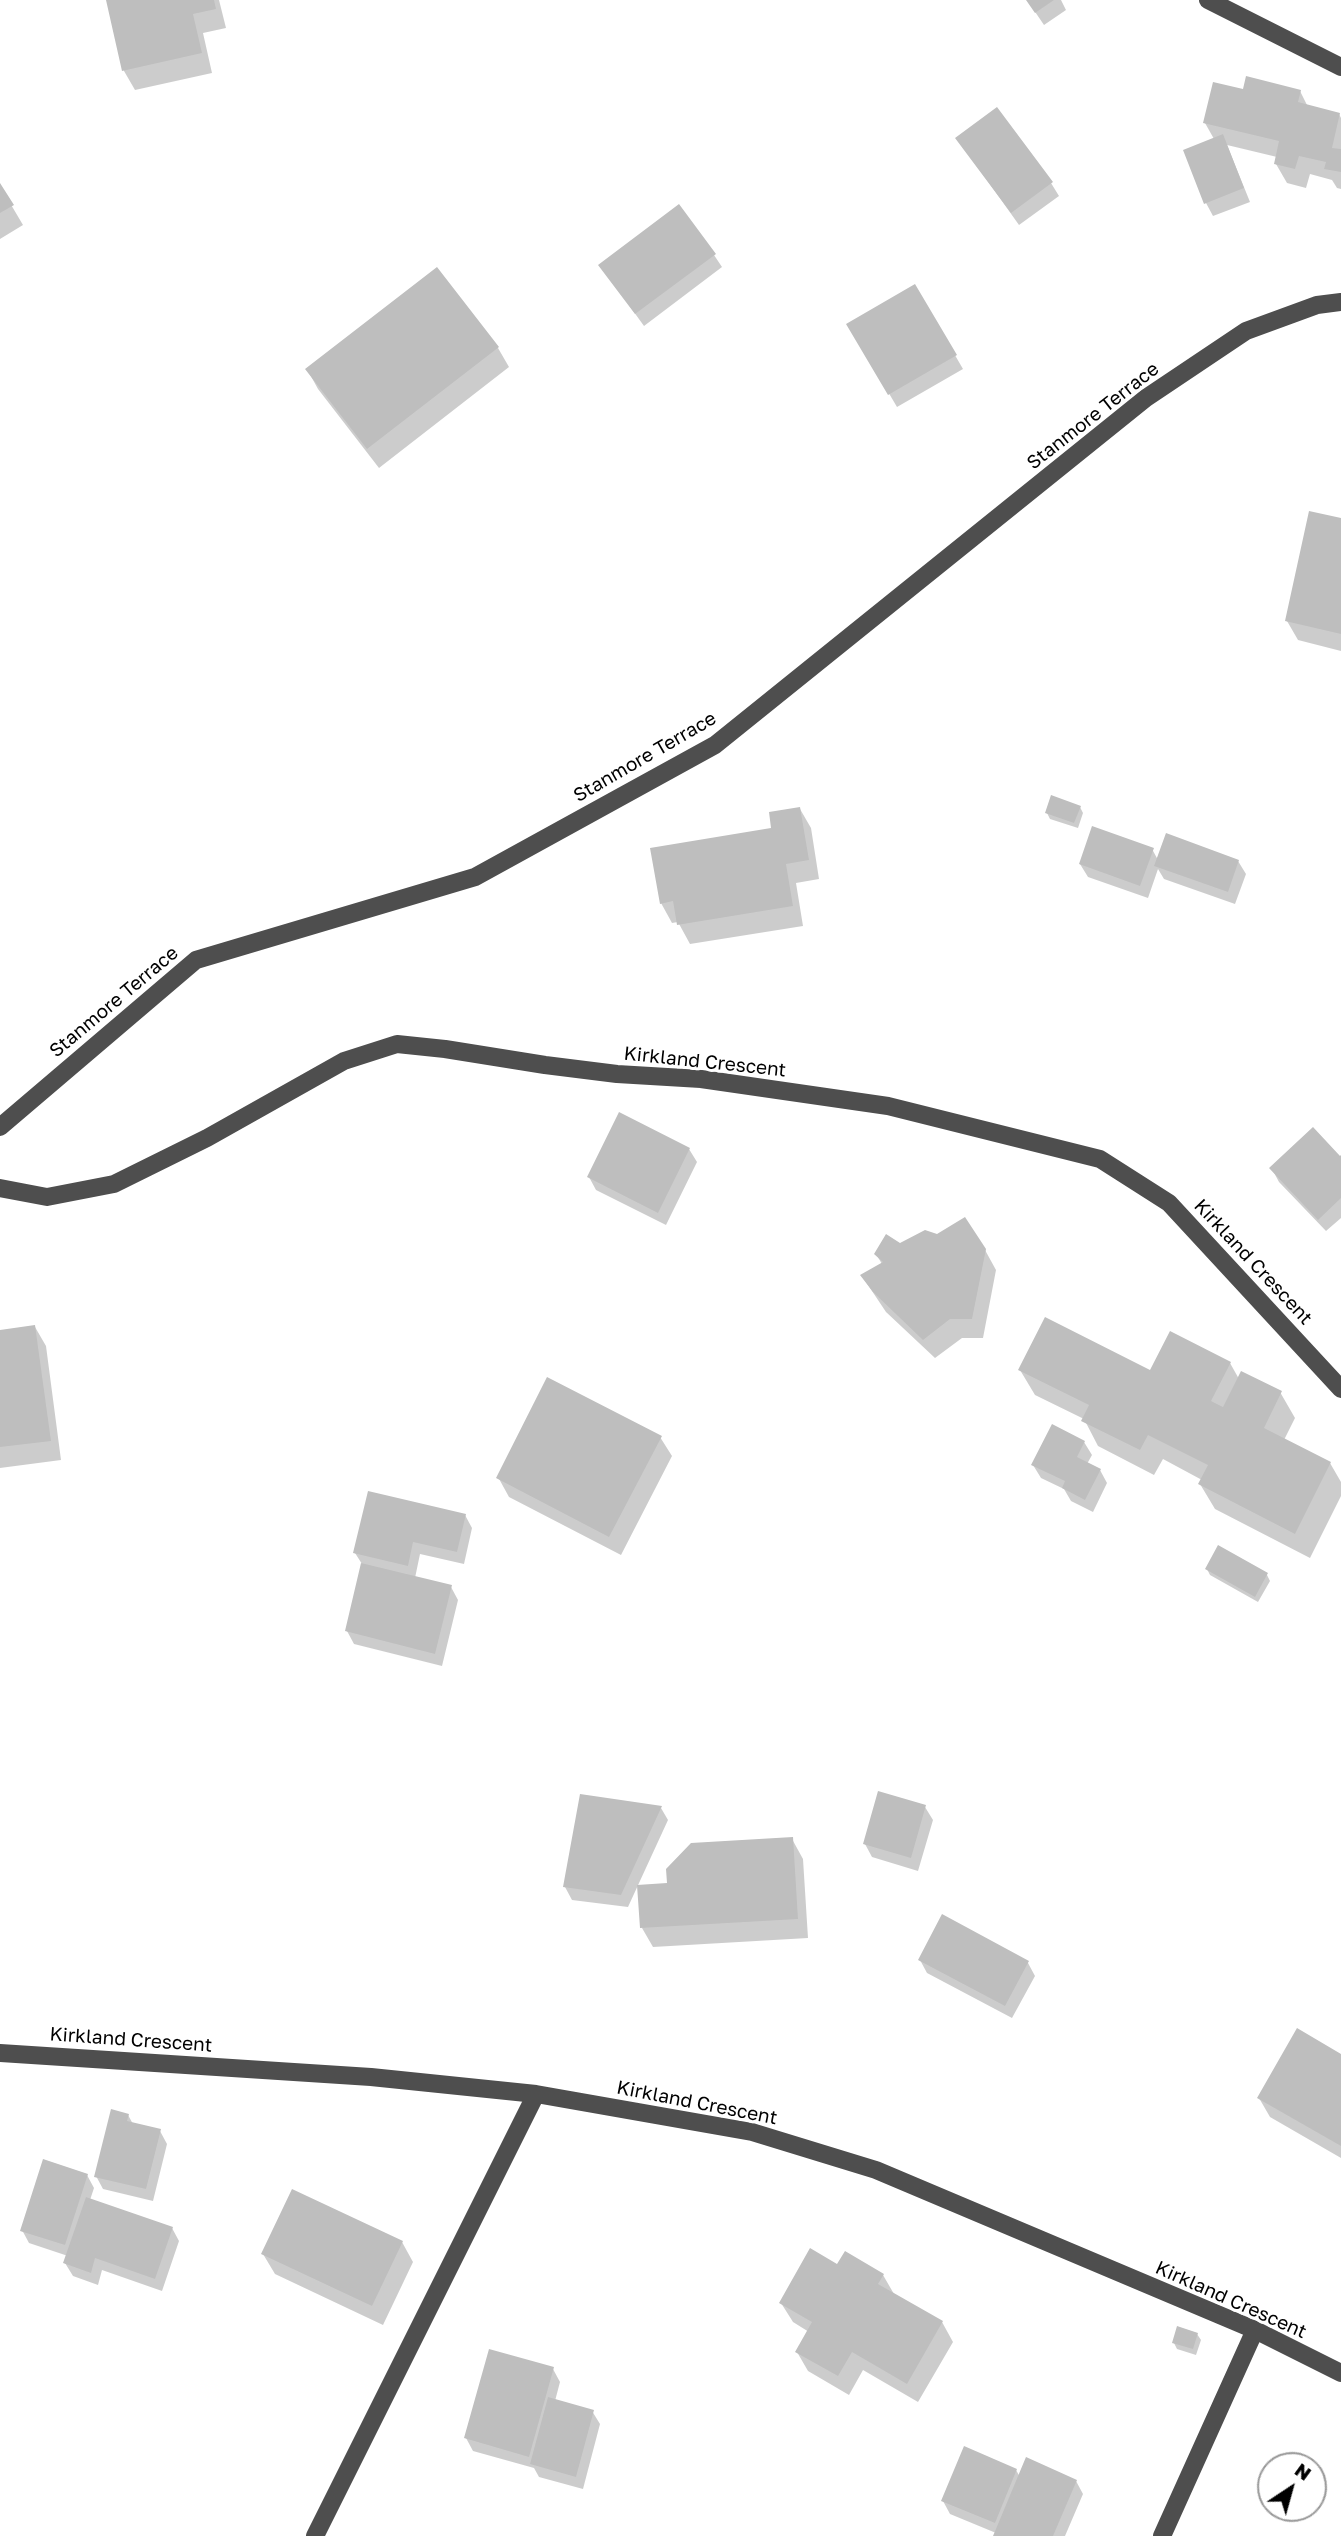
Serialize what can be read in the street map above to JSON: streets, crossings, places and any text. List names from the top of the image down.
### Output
{
  "streets": {
    "street": ["Stanmore Terrace", "Kirkland Crescent"]
  },
  "north": "top right"
}
